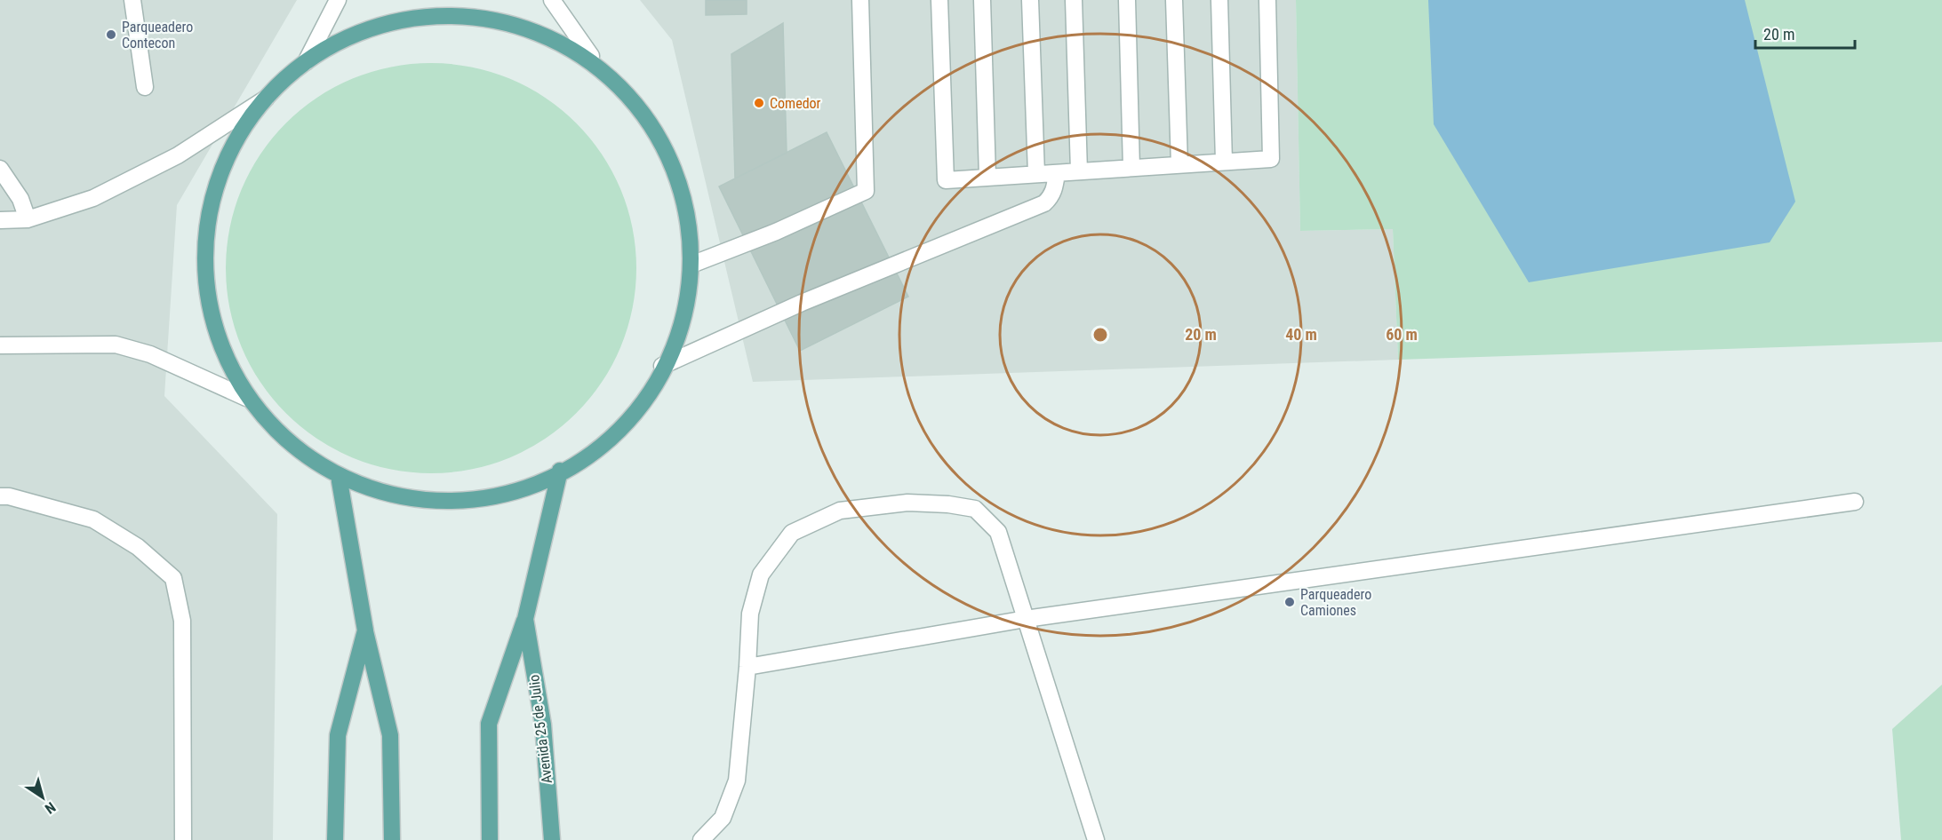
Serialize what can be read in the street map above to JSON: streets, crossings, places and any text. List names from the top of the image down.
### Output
{
  "streets": {
    "main road": ["Avenida 25 de Julio"]
  },
  "places": ["Parqueadero Contecon", "Comedor", "Parqueadero Camiones"],
  "scale_bar": "20 m",
  "north": "bottom right",
  "rings": ["20 m", "40 m", "60 m"]
}
